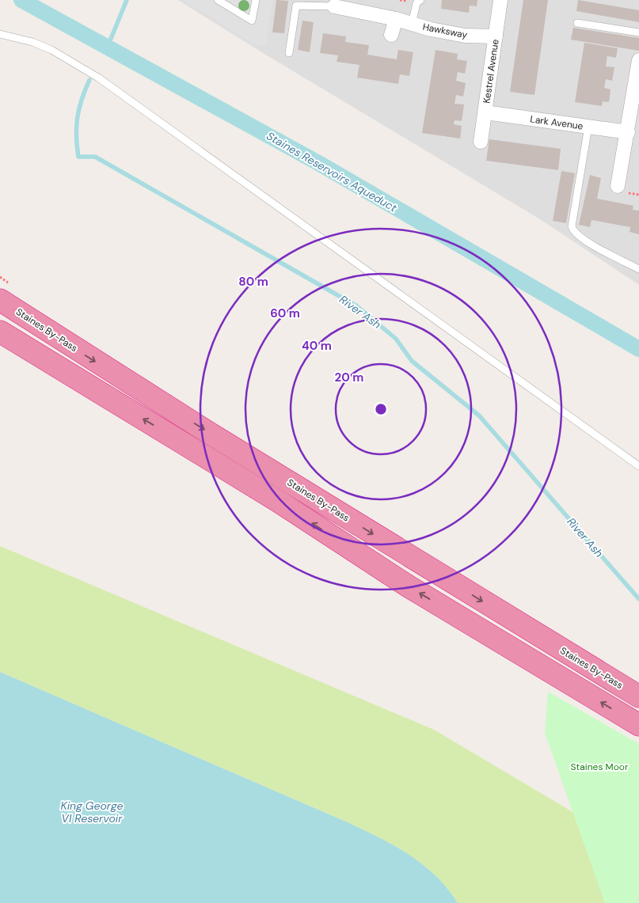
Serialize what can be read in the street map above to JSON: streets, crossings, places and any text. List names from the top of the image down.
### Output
{
  "streets": {
    "highway": ["Staines By-Pass"],
    "street": ["Hawksway", "Kestrel Avenue", "Lark Avenue"]
  },
  "crossings": [
    ["Hawksway", "Kestrel Avenue"],
    ["Kestrel Avenue", "Lark Avenue"]
  ],
  "water": ["Staines Reservoirs Aqueduct", "River Ash", "King George VI Reservoir"],
  "parks": ["Staines Moor"],
  "rings": [
    "80 m",
    "60 m",
    "40 m",
    "20 m"
  ]
}
